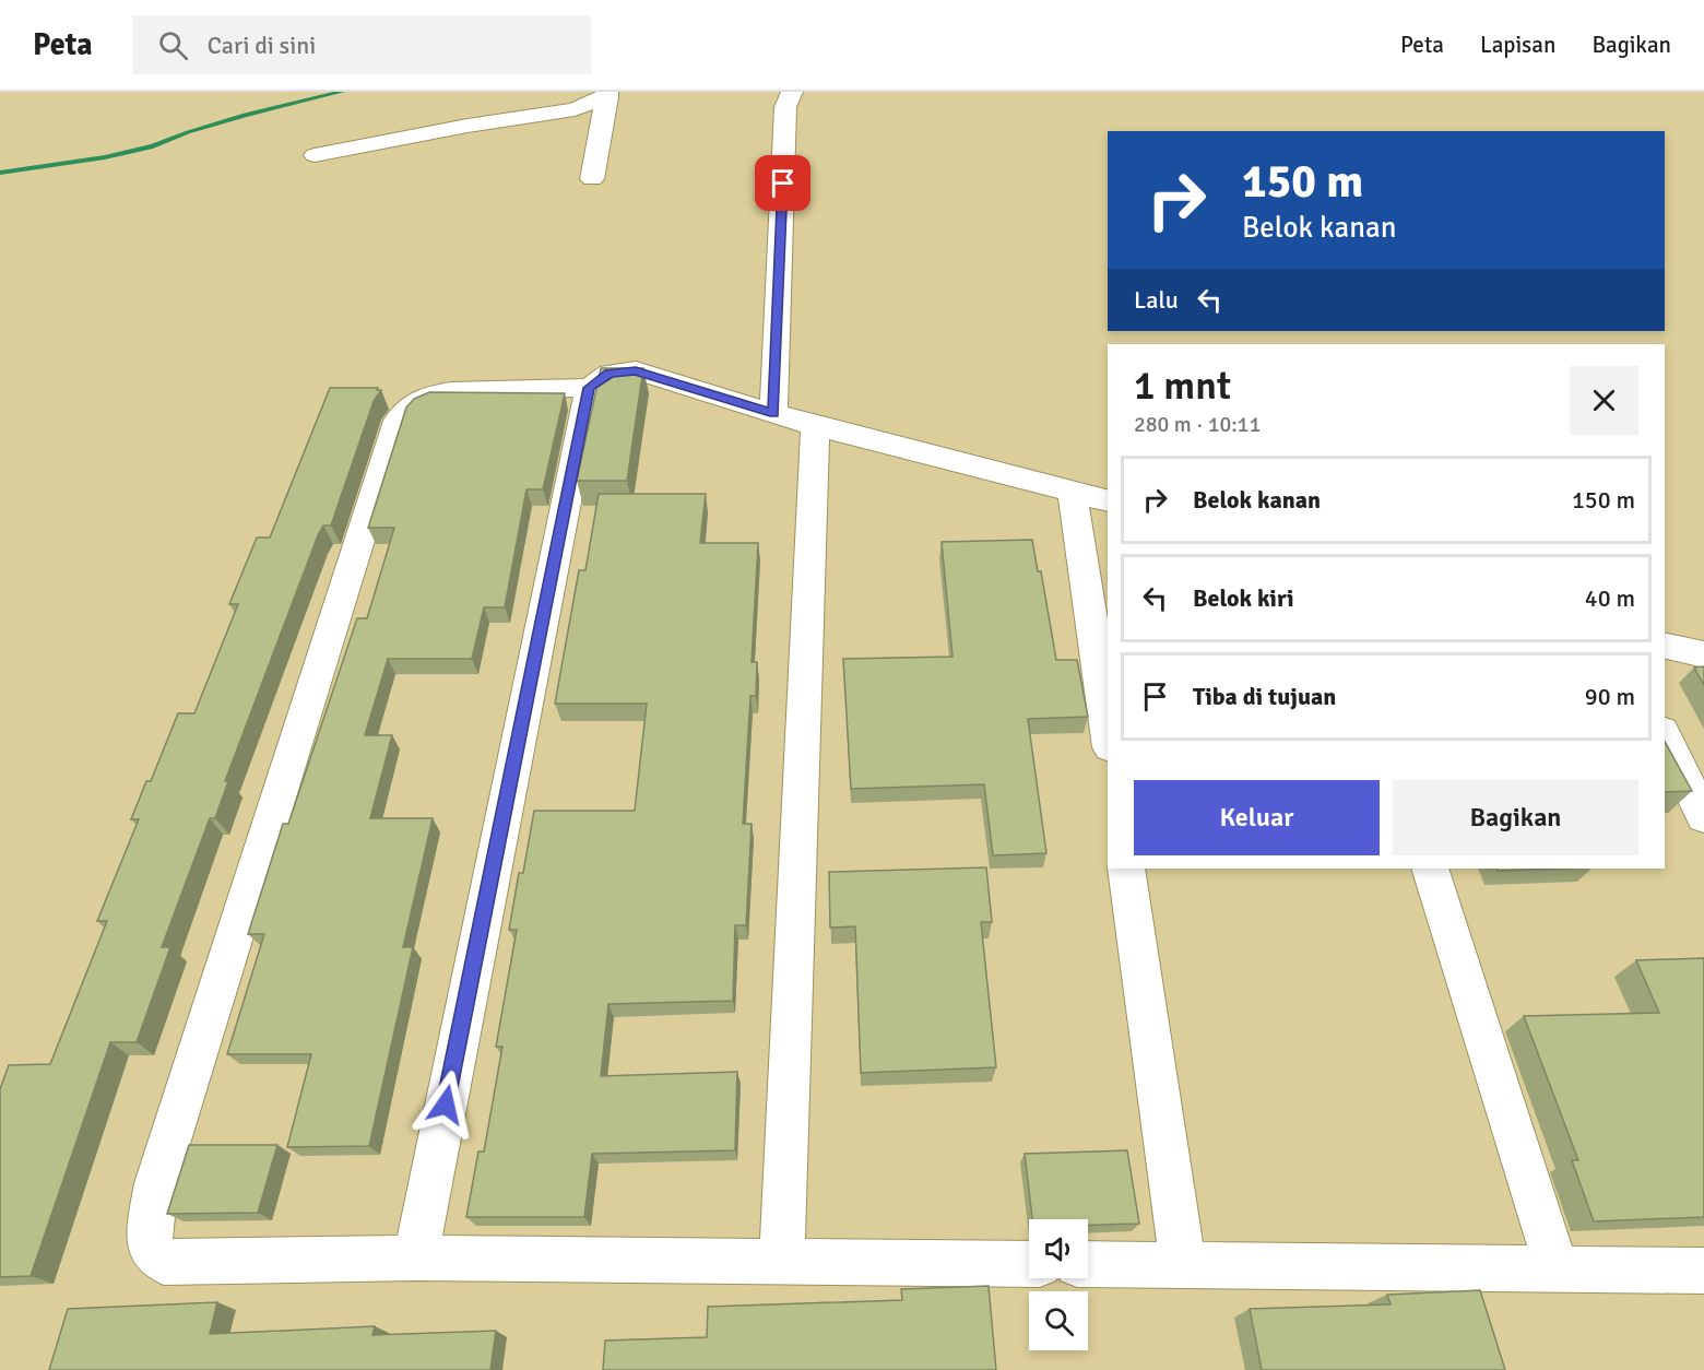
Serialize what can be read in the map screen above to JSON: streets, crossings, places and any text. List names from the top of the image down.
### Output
{
  "page": {
    "header": "Peta",
    "search": "Cari di sini",
    "nav": ["Peta", "Lapisan", "Bagikan"],
    "turn": ["150 m", "Belok kanan"],
    "then": "Lalu",
    "heading": ["1 mnt", "280 m · 10:11"],
    "list": [
      {
        "name": "Belok kanan",
        "value": "150 m"
      },
      {
        "name": "Belok kiri",
        "value": "40 m"
      },
      {
        "name": "Tiba di tujuan",
        "value": "90 m"
      }
    ],
    "buttons": ["Keluar", "Bagikan"]
  }
}
